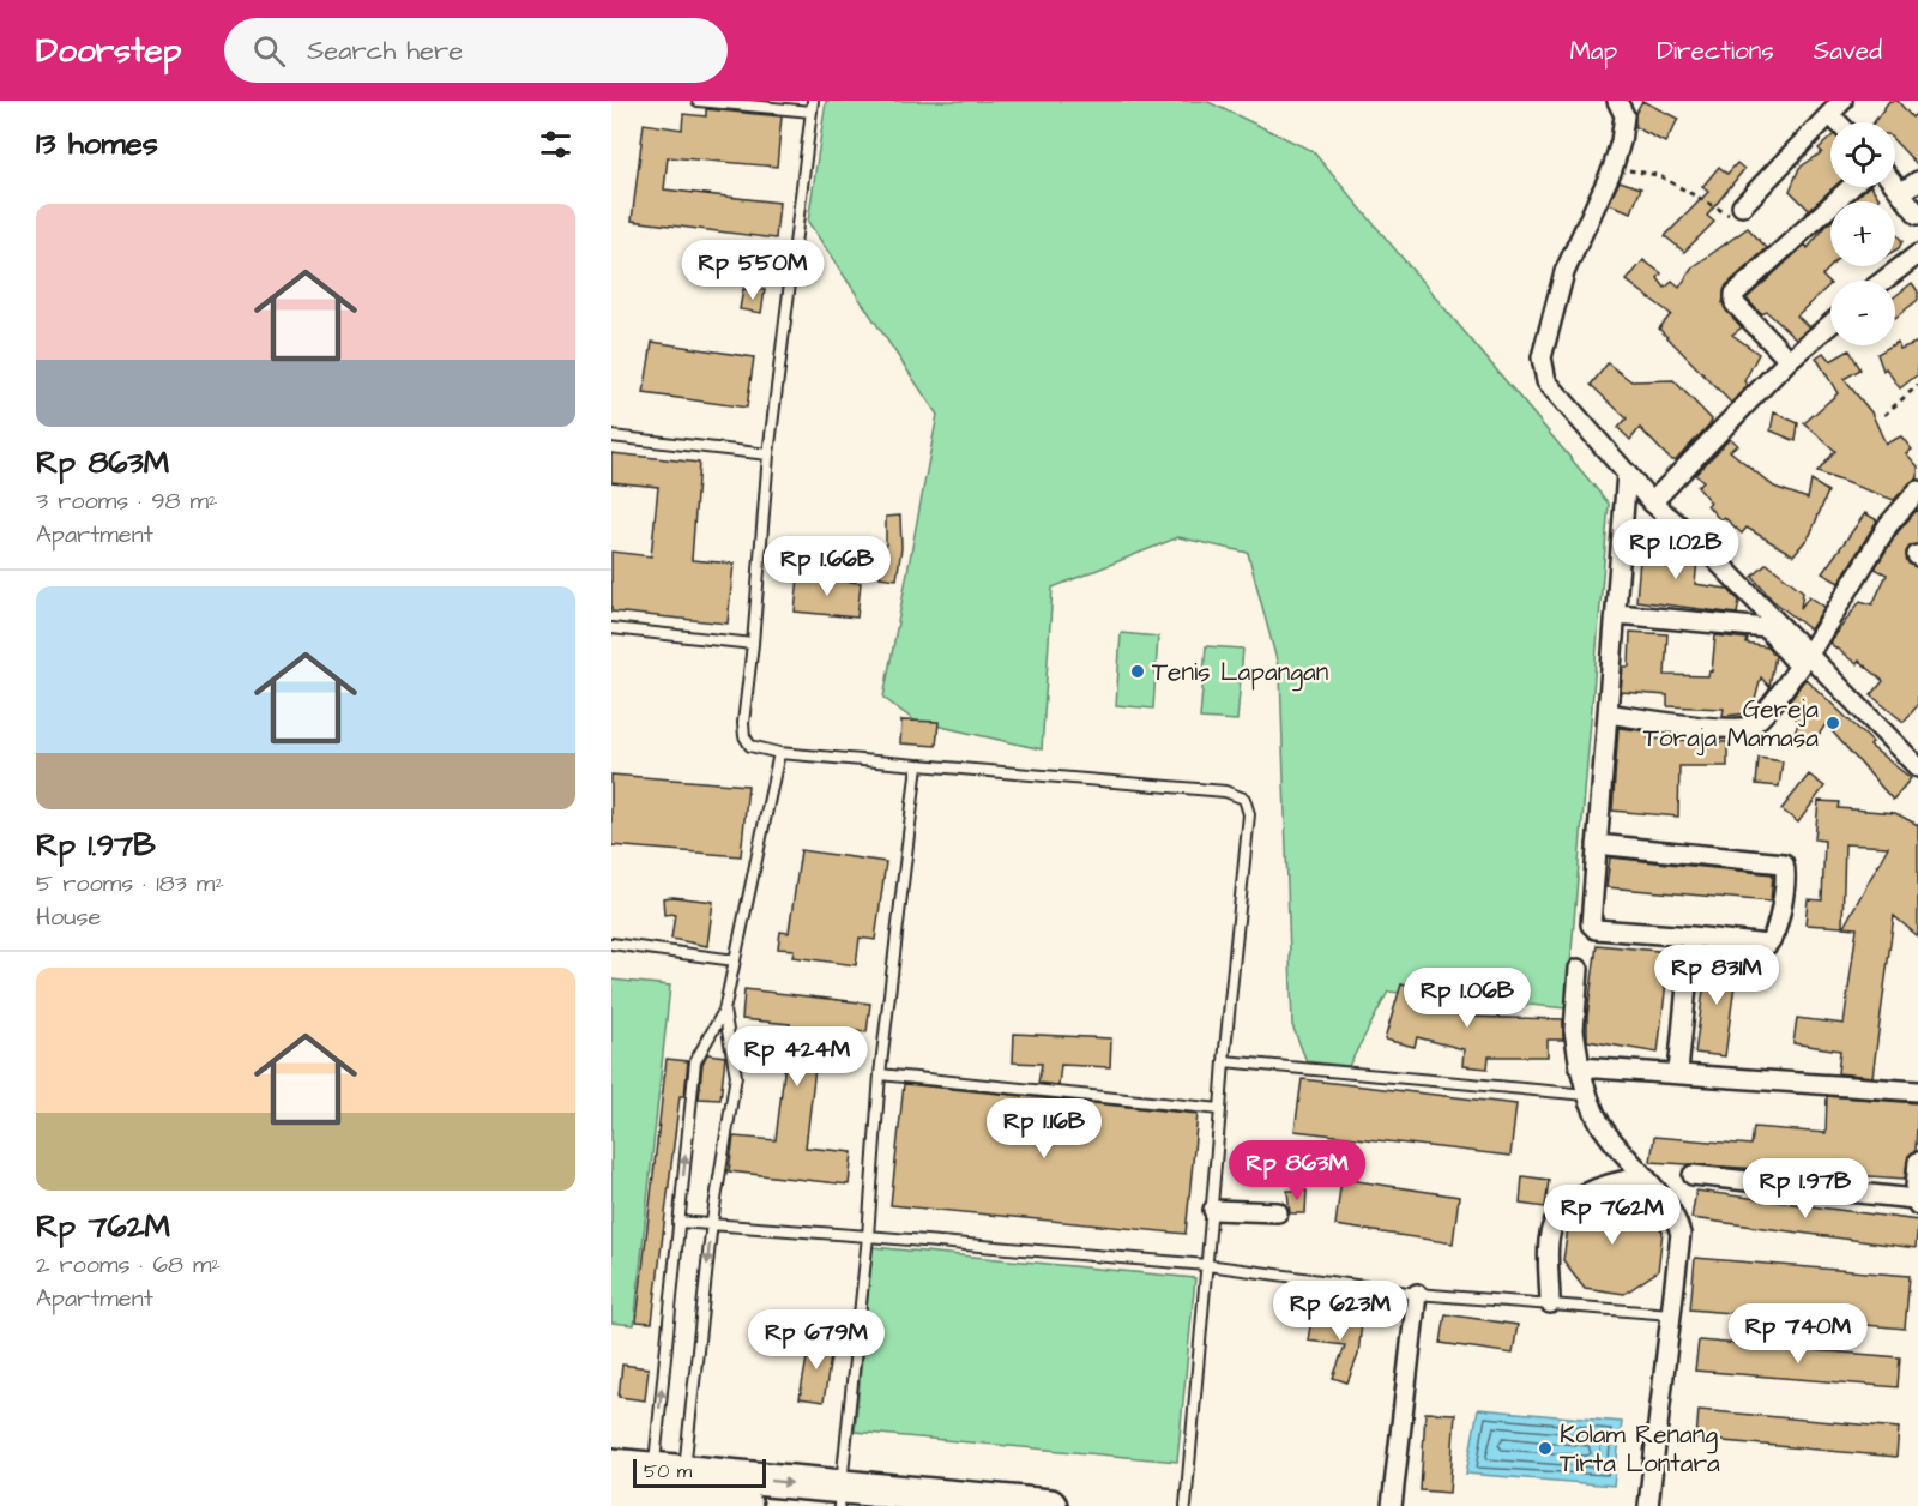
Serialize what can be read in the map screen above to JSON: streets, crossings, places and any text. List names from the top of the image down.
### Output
{
  "places": ["Tenis Lapangan", "Gereja Toraja Mamasa", "Kolam Renang Tirta Lontara"],
  "scale_bar": "50 m",
  "page": {
    "header": "Doorstep",
    "search": "Search here",
    "nav": ["Map", "Directions", "Saved"],
    "heading": "13 homes",
    "map_buttons": ["+", "−"],
    "list": [
      {
        "name": "Rp 863M",
        "note": "3 rooms · 98 m² · Apartment"
      },
      {
        "name": "Rp 1.97B",
        "note": "5 rooms · 183 m² · House"
      },
      {
        "name": "Rp 762M",
        "note": "2 rooms · 68 m² · Apartment"
      }
    ],
    "price": [
      "Rp 550M",
      "Rp 1.02B",
      "Rp 1.66B",
      "Rp 831M",
      "Rp 1.06B",
      "Rp 424M",
      "Rp 1.16B",
      "Rp 863M",
      "Rp 1.97B",
      "Rp 762M",
      "Rp 623M",
      "Rp 740M",
      "Rp 679M"
    ],
    "scale": "50 m"
  }
}
